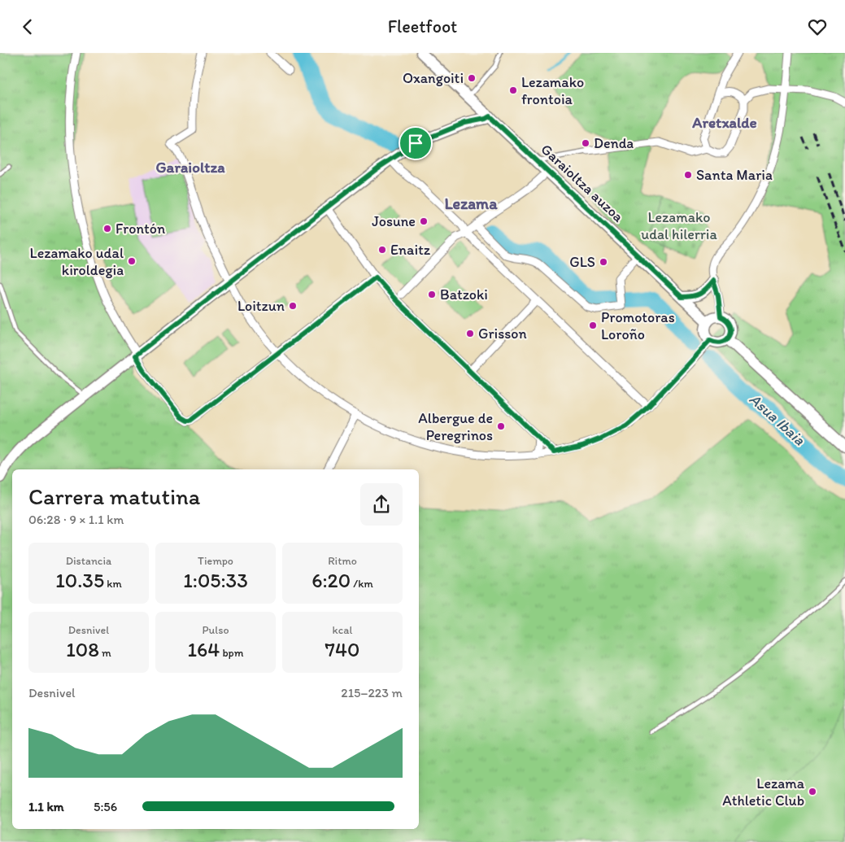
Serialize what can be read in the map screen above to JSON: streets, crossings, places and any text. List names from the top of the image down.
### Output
{
  "streets": {
    "street": ["Garaioltza auzoa"]
  },
  "districts": ["Aretxalde", "Garaioltza", "Lezama"],
  "water": ["Asua Ibaia"],
  "parks": ["Lezamako udal hilerria"],
  "places": [
    "Oxangoiti",
    "Lezamako frontoia",
    "Denda",
    "Santa Maria",
    "Josune",
    "Frontón",
    "Enaitz",
    "Lezamako udal kiroldegia",
    "GLS",
    "Batzoki",
    "Loitzun",
    "Promotoras Loroño",
    "Grisson",
    "Albergue de Peregrinos",
    "Lezama Athletic Club"
  ],
  "page": {
    "header": "Fleetfoot",
    "heading": ["Carrera matutina", "06:28 · 9 × 1.1 km"],
    "stats": [
      ["Distancia", "10.35 km"],
      ["Tiempo", "1:05:33"],
      ["Ritmo", "6:20 /km"],
      ["Desnivel", "108 m"],
      ["Pulso", "164 bpm"],
      ["kcal", "740"]
    ],
    "chart": ["Desnivel", "215–223 m"],
    "list": [
      {
        "name": "1.1 km",
        "note": "5:56"
      }
    ]
  }
}
